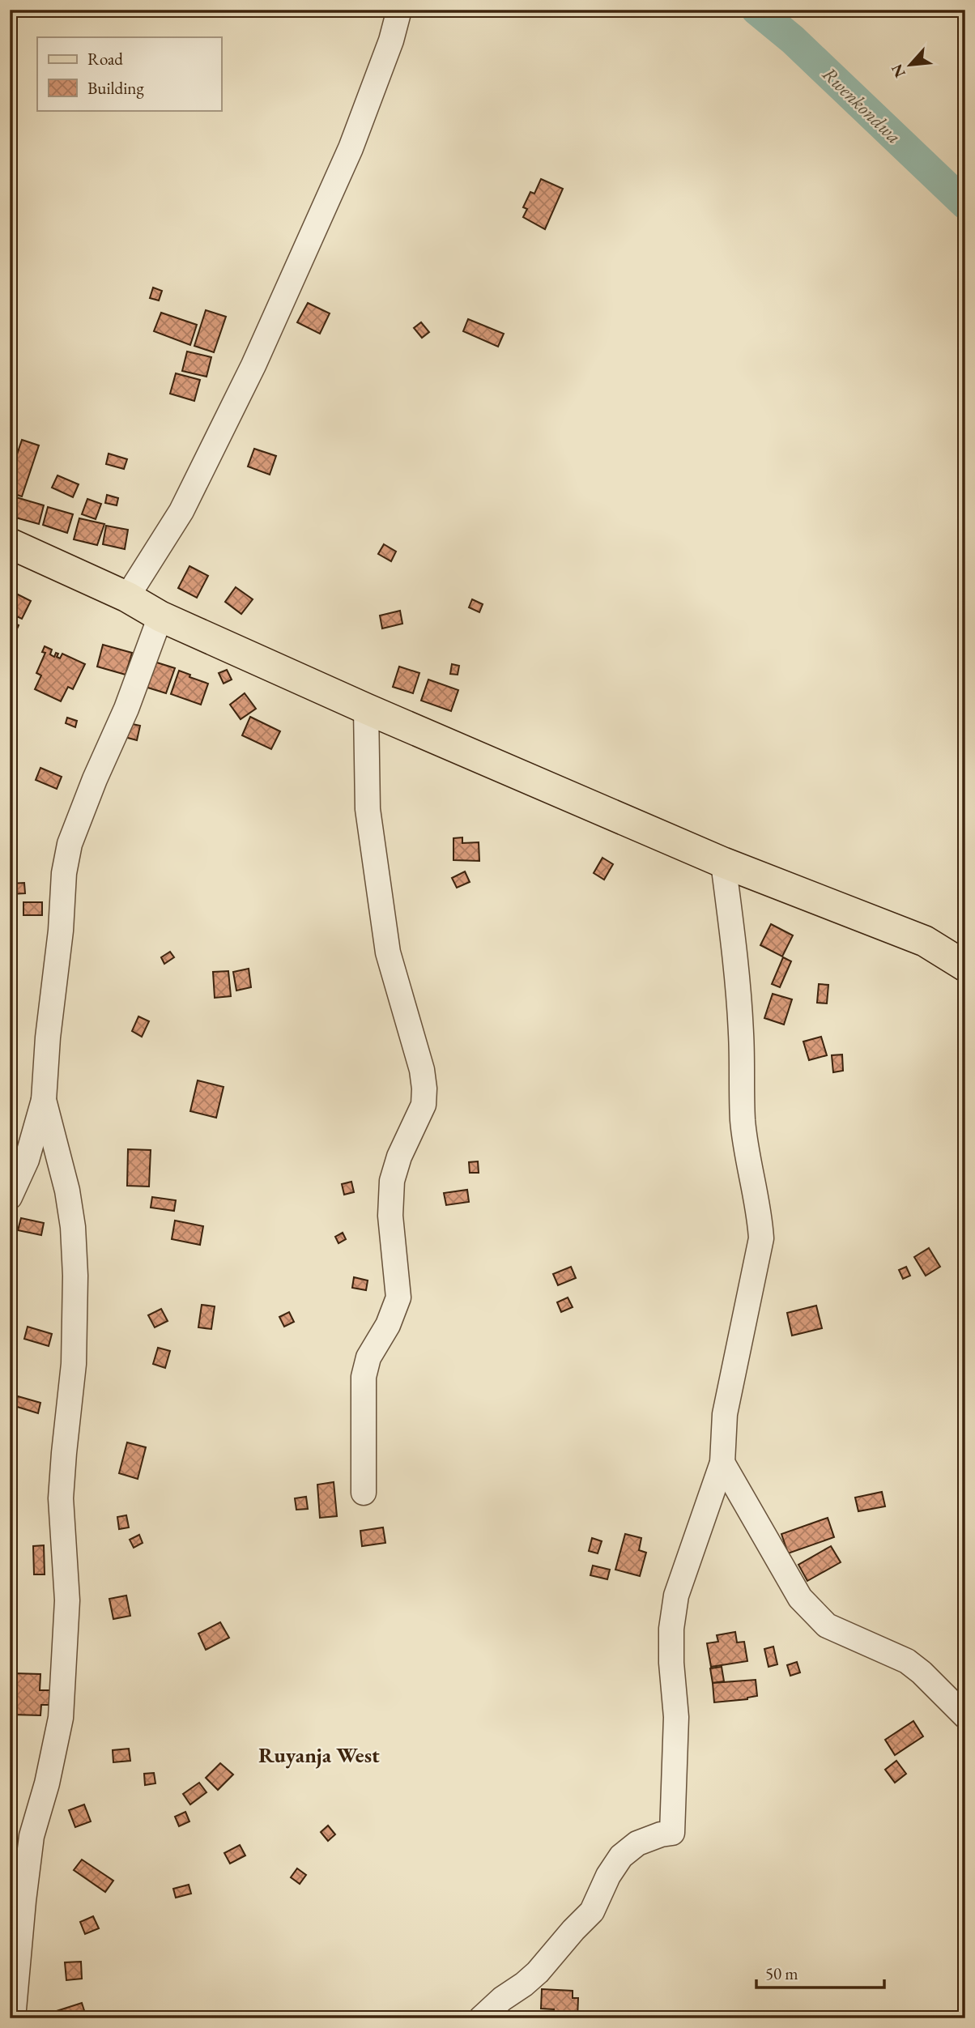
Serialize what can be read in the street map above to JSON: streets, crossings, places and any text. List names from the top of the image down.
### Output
{
  "districts": ["Ruyanja West"],
  "water": ["Rwenkondwa"],
  "legend": ["Road", "Building"],
  "scale_bar": "50 m",
  "north": "bottom left"
}
